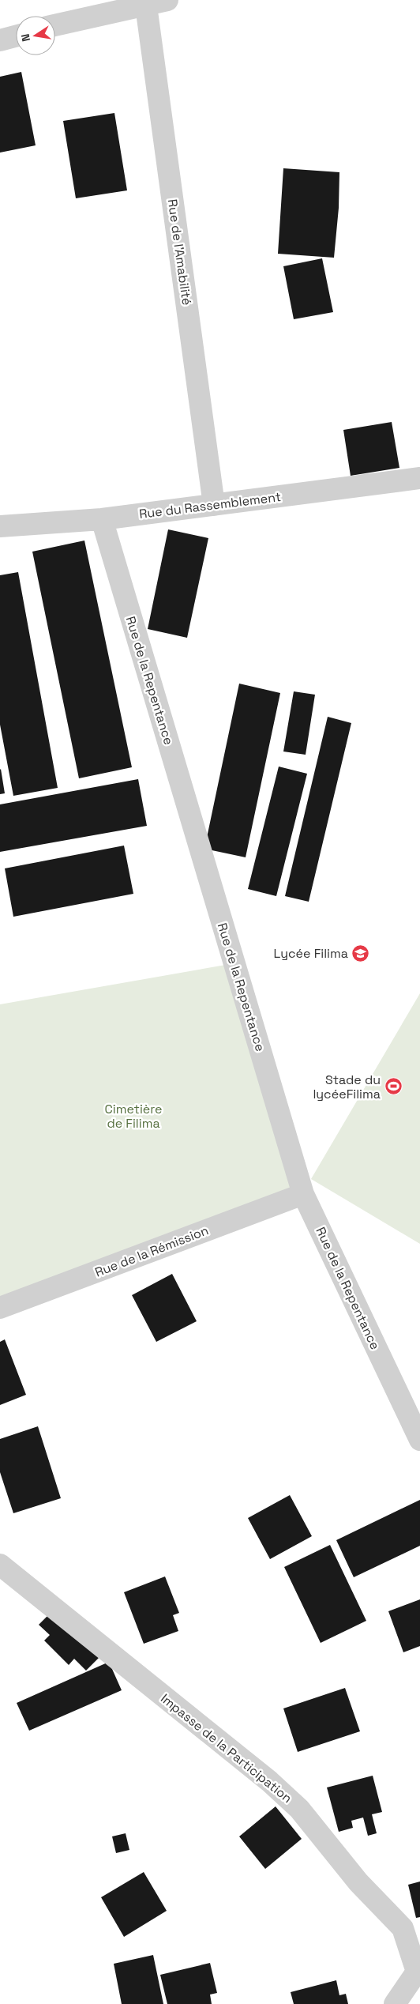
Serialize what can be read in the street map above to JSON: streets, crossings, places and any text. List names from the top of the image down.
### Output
{
  "streets": {
    "street": [
      "Rue de l'Amabilité",
      "Rue du Rassemblement",
      "Rue de la Repentance",
      "Rue de la Rémission",
      "Impasse de la Participation"
    ]
  },
  "crossings": [
    ["Rue de l'Amabilité", "Rue du Rassemblement"],
    ["Rue du Rassemblement", "Rue de la Repentance"],
    ["Rue de la Repentance", "Rue de la Rémission"]
  ],
  "parks": ["Cimetière de Filima"],
  "places": {
    "school or university": ["Lycée Filima"],
    "sports": ["Stade du lycéeFilima"]
  },
  "north": "left"
}
